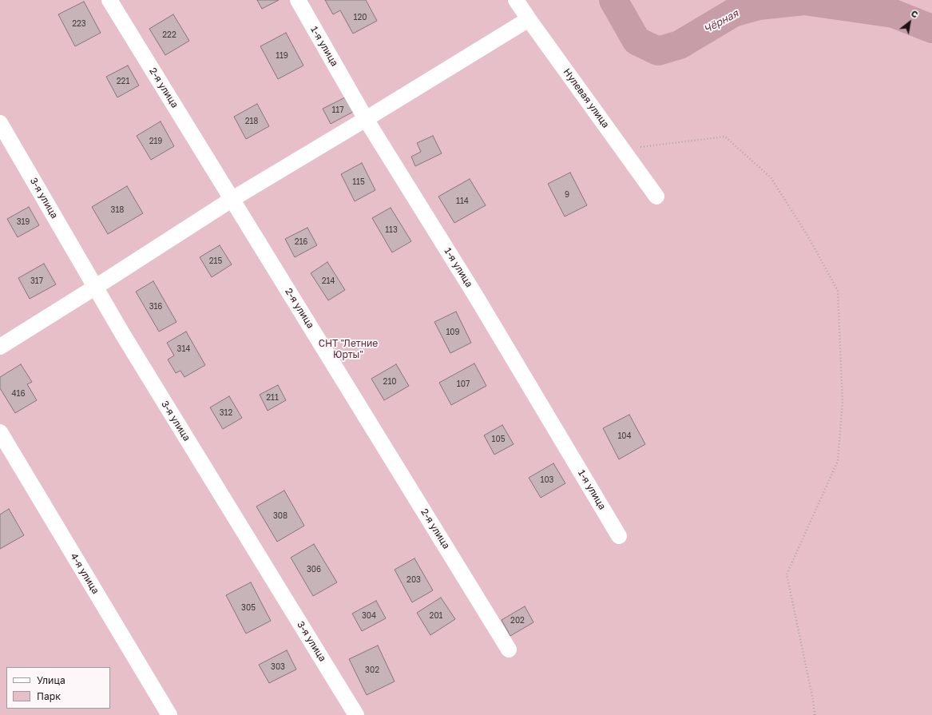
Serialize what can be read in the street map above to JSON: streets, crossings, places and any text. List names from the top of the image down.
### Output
{
  "streets": {
    "street": [
      "1-я улица",
      "2-я улица",
      "Нулевая улица",
      "3-я улица",
      "4-я улица"
    ]
  },
  "water": ["Чёрная"],
  "parks": ["СНТ \"Летние Юрты\""],
  "house_numbers": [
    "120",
    "223",
    "222",
    "119",
    "221",
    "117",
    "218",
    "219",
    "115",
    "9",
    "114",
    "318",
    "319",
    "113",
    "216",
    "215",
    "317",
    "214",
    "316",
    "109",
    "314",
    "210",
    "107",
    "416",
    "211",
    "312",
    "104",
    "105",
    "103",
    "308",
    "306",
    "203",
    "305",
    "304",
    "201",
    "202",
    "303",
    "302"
  ],
  "legend": ["Улица", "Парк"],
  "north": "top right"
}
